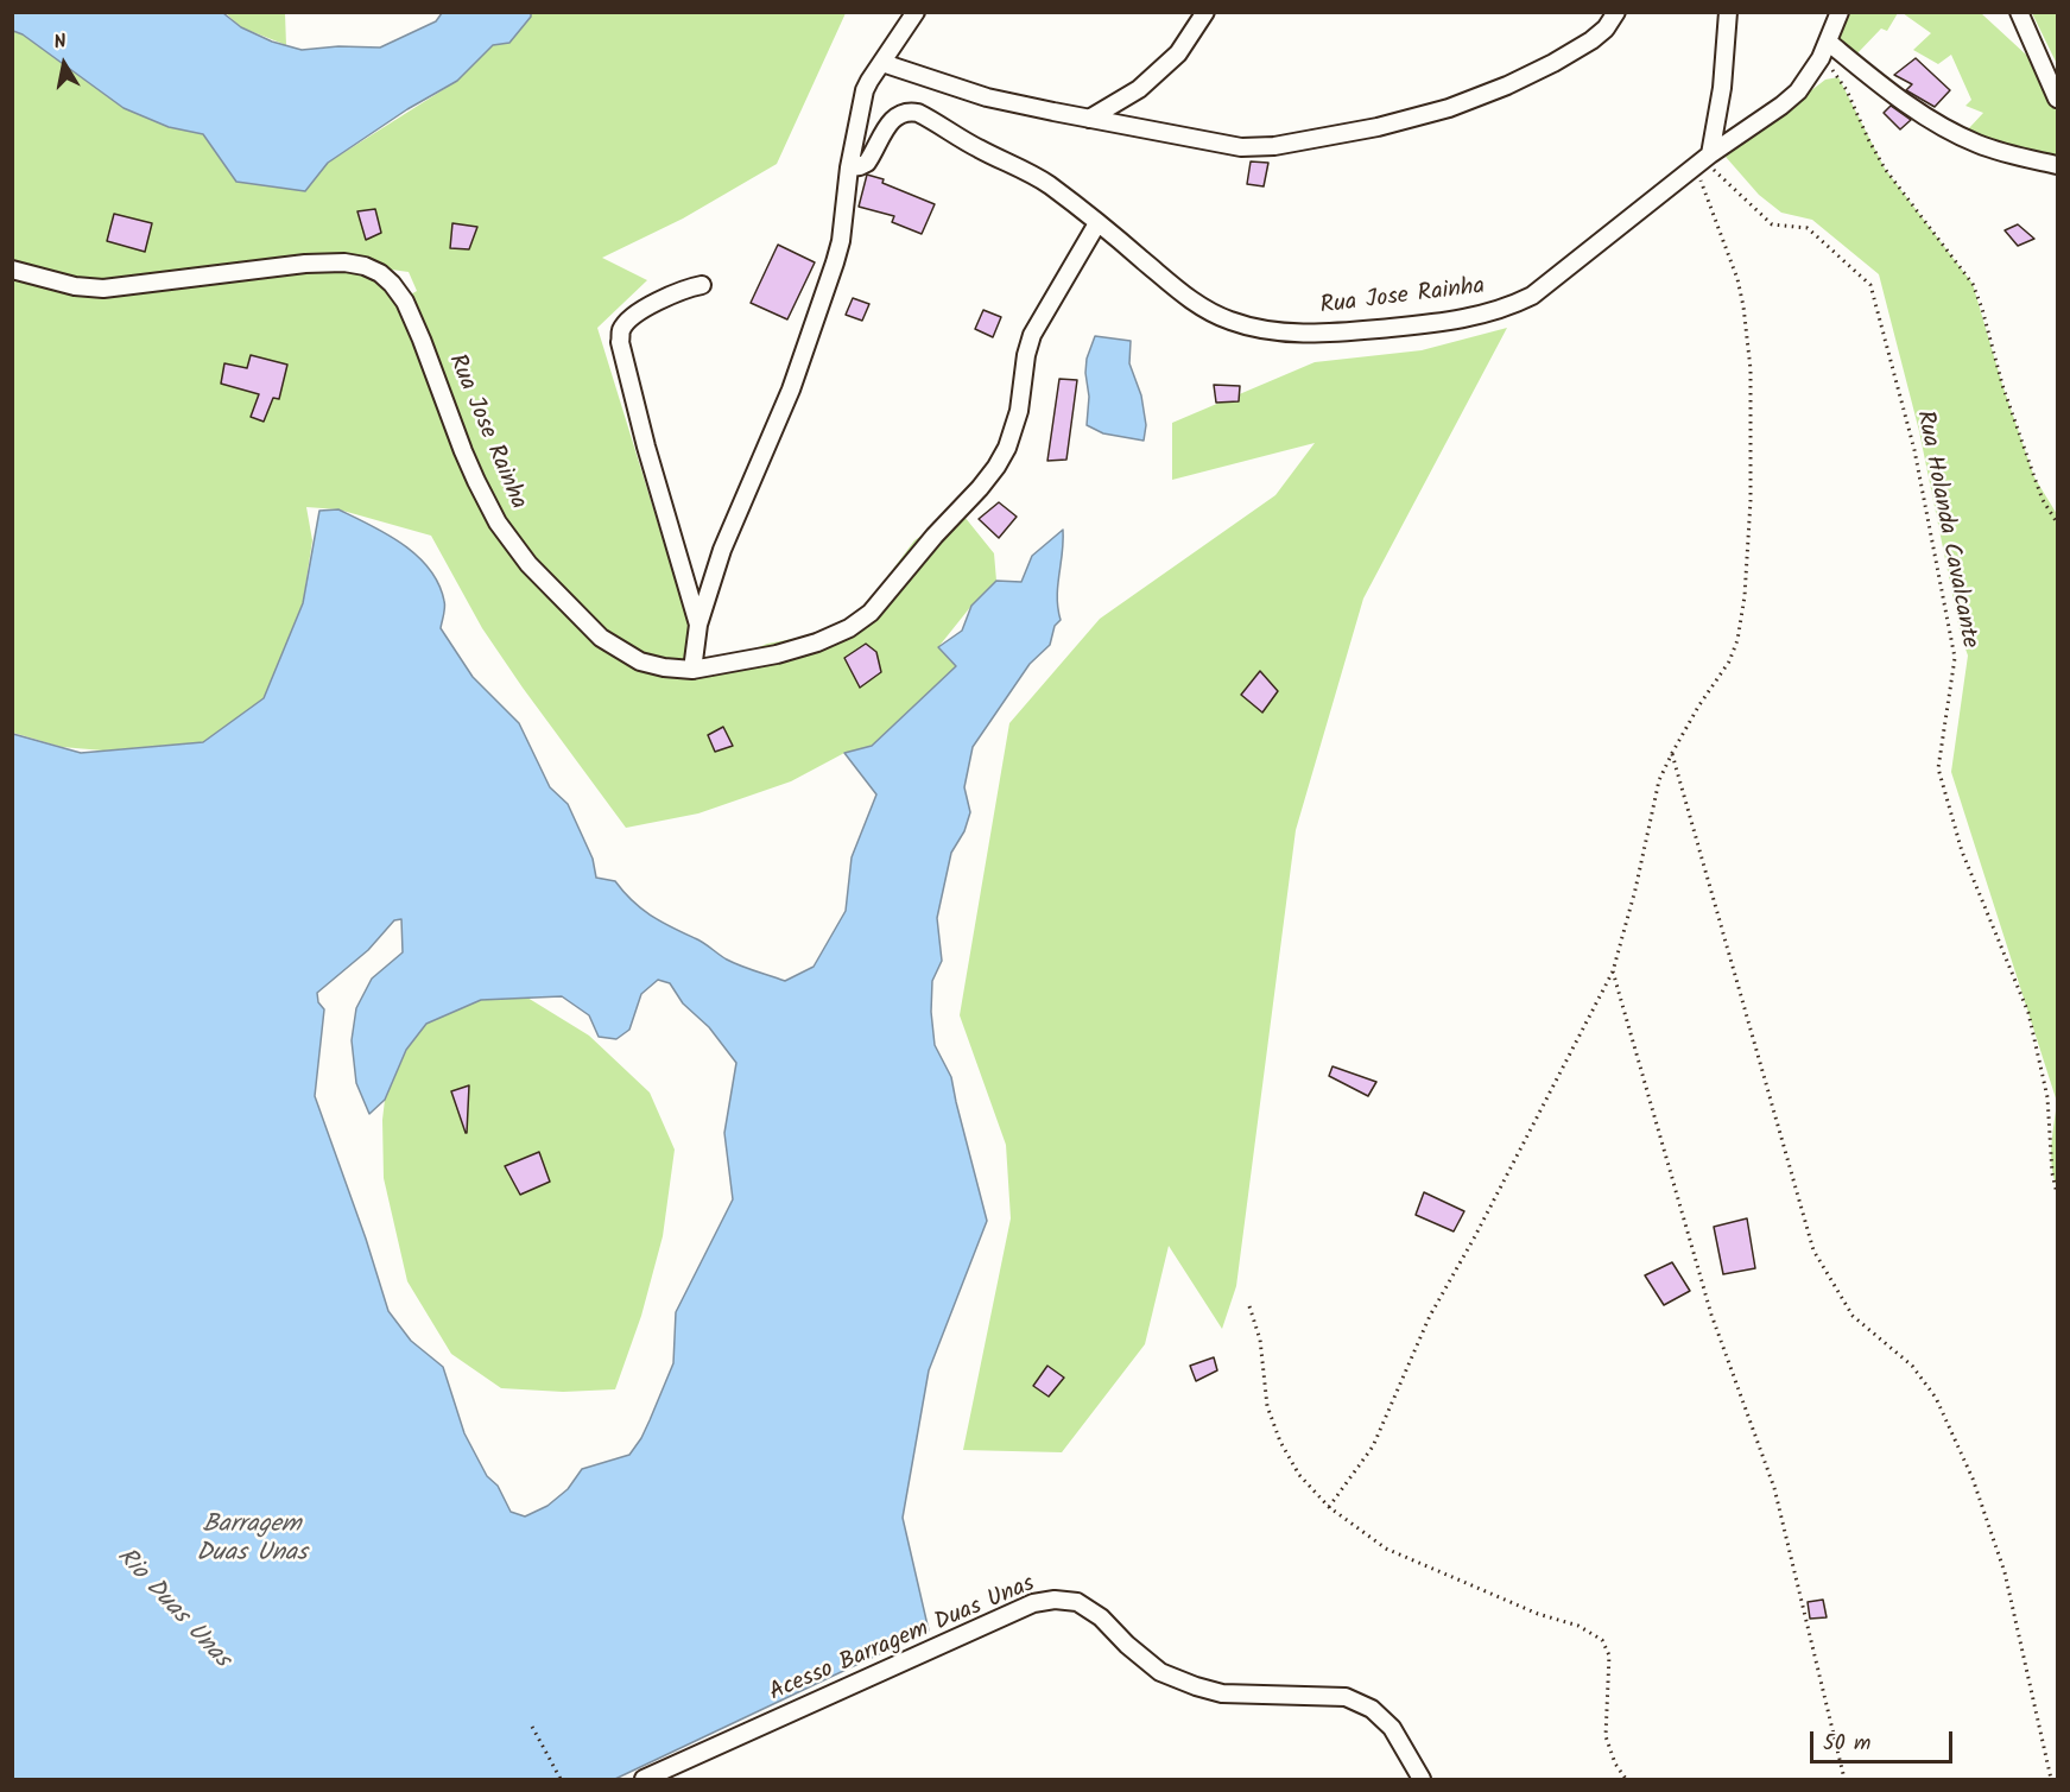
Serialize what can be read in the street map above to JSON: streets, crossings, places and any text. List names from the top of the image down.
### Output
{
  "streets": {
    "street": ["Rua Jose Rainha", "Acesso Barragem Duas Unas"],
    "path": ["Rua Holanda Cavalcante"]
  },
  "crossings": [
    ["Rua Jose Rainha", "Rua Holanda Cavalcante"]
  ],
  "water": ["Barragem Duas Unas", "Rio Duas Unas"],
  "scale_bar": "50 m",
  "north": "top"
}
